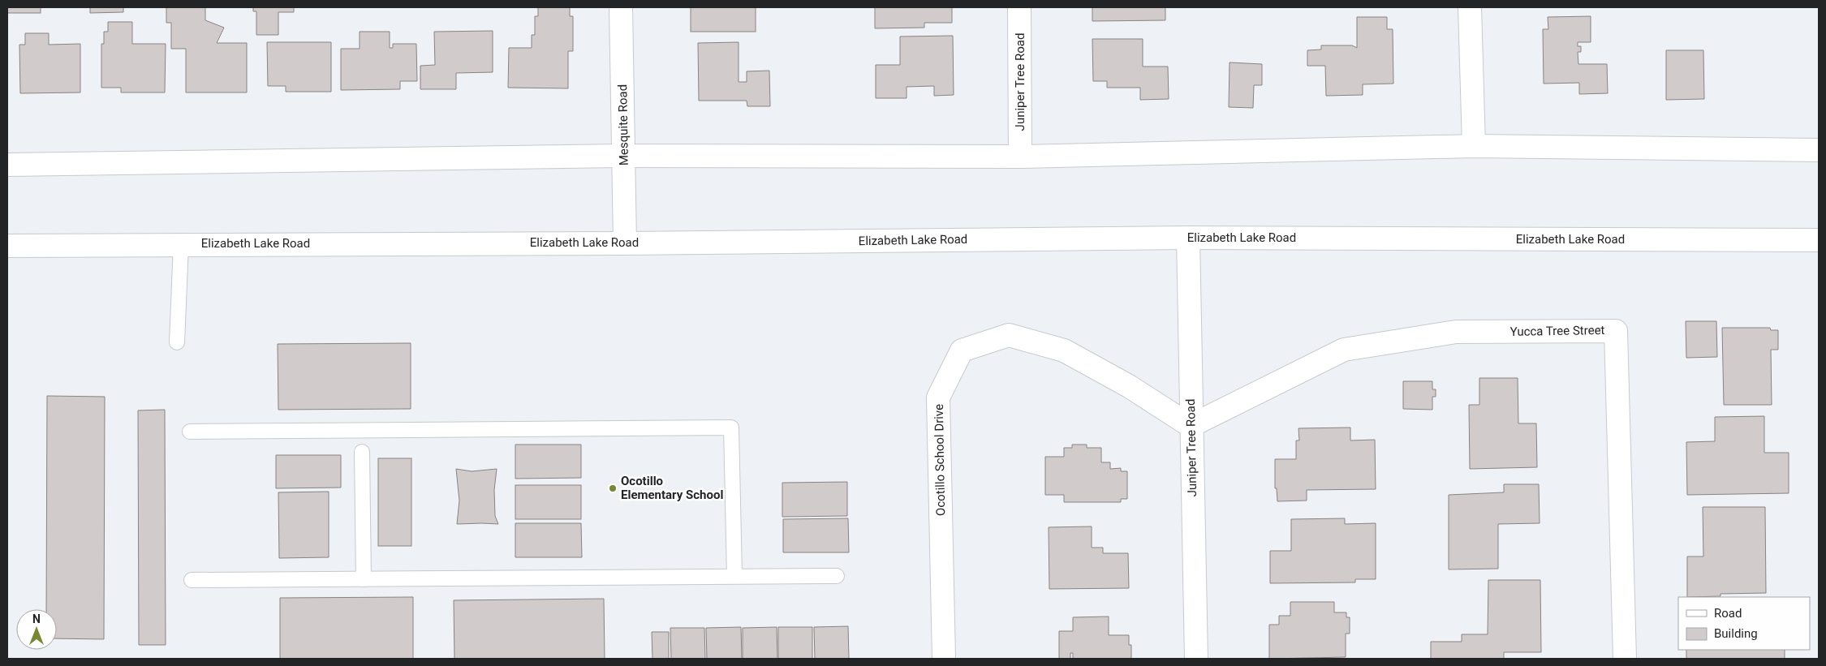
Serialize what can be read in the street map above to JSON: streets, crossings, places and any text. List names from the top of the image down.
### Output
{
  "streets": {
    "street": [
      "Juniper Tree Road",
      "Mesquite Road",
      "Elizabeth Lake Road",
      "Yucca Tree Street",
      "Ocotillo School Drive"
    ]
  },
  "crossings": [
    ["Juniper Tree Road", "Elizabeth Lake Road"],
    ["Juniper Tree Road", "Yucca Tree Street"],
    ["Juniper Tree Road", "Ocotillo School Drive"],
    ["Mesquite Road", "Elizabeth Lake Road"],
    ["Yucca Tree Street", "Ocotillo School Drive"]
  ],
  "places": ["Ocotillo Elementary School"],
  "legend": ["Road", "Building"],
  "north": "top"
}
